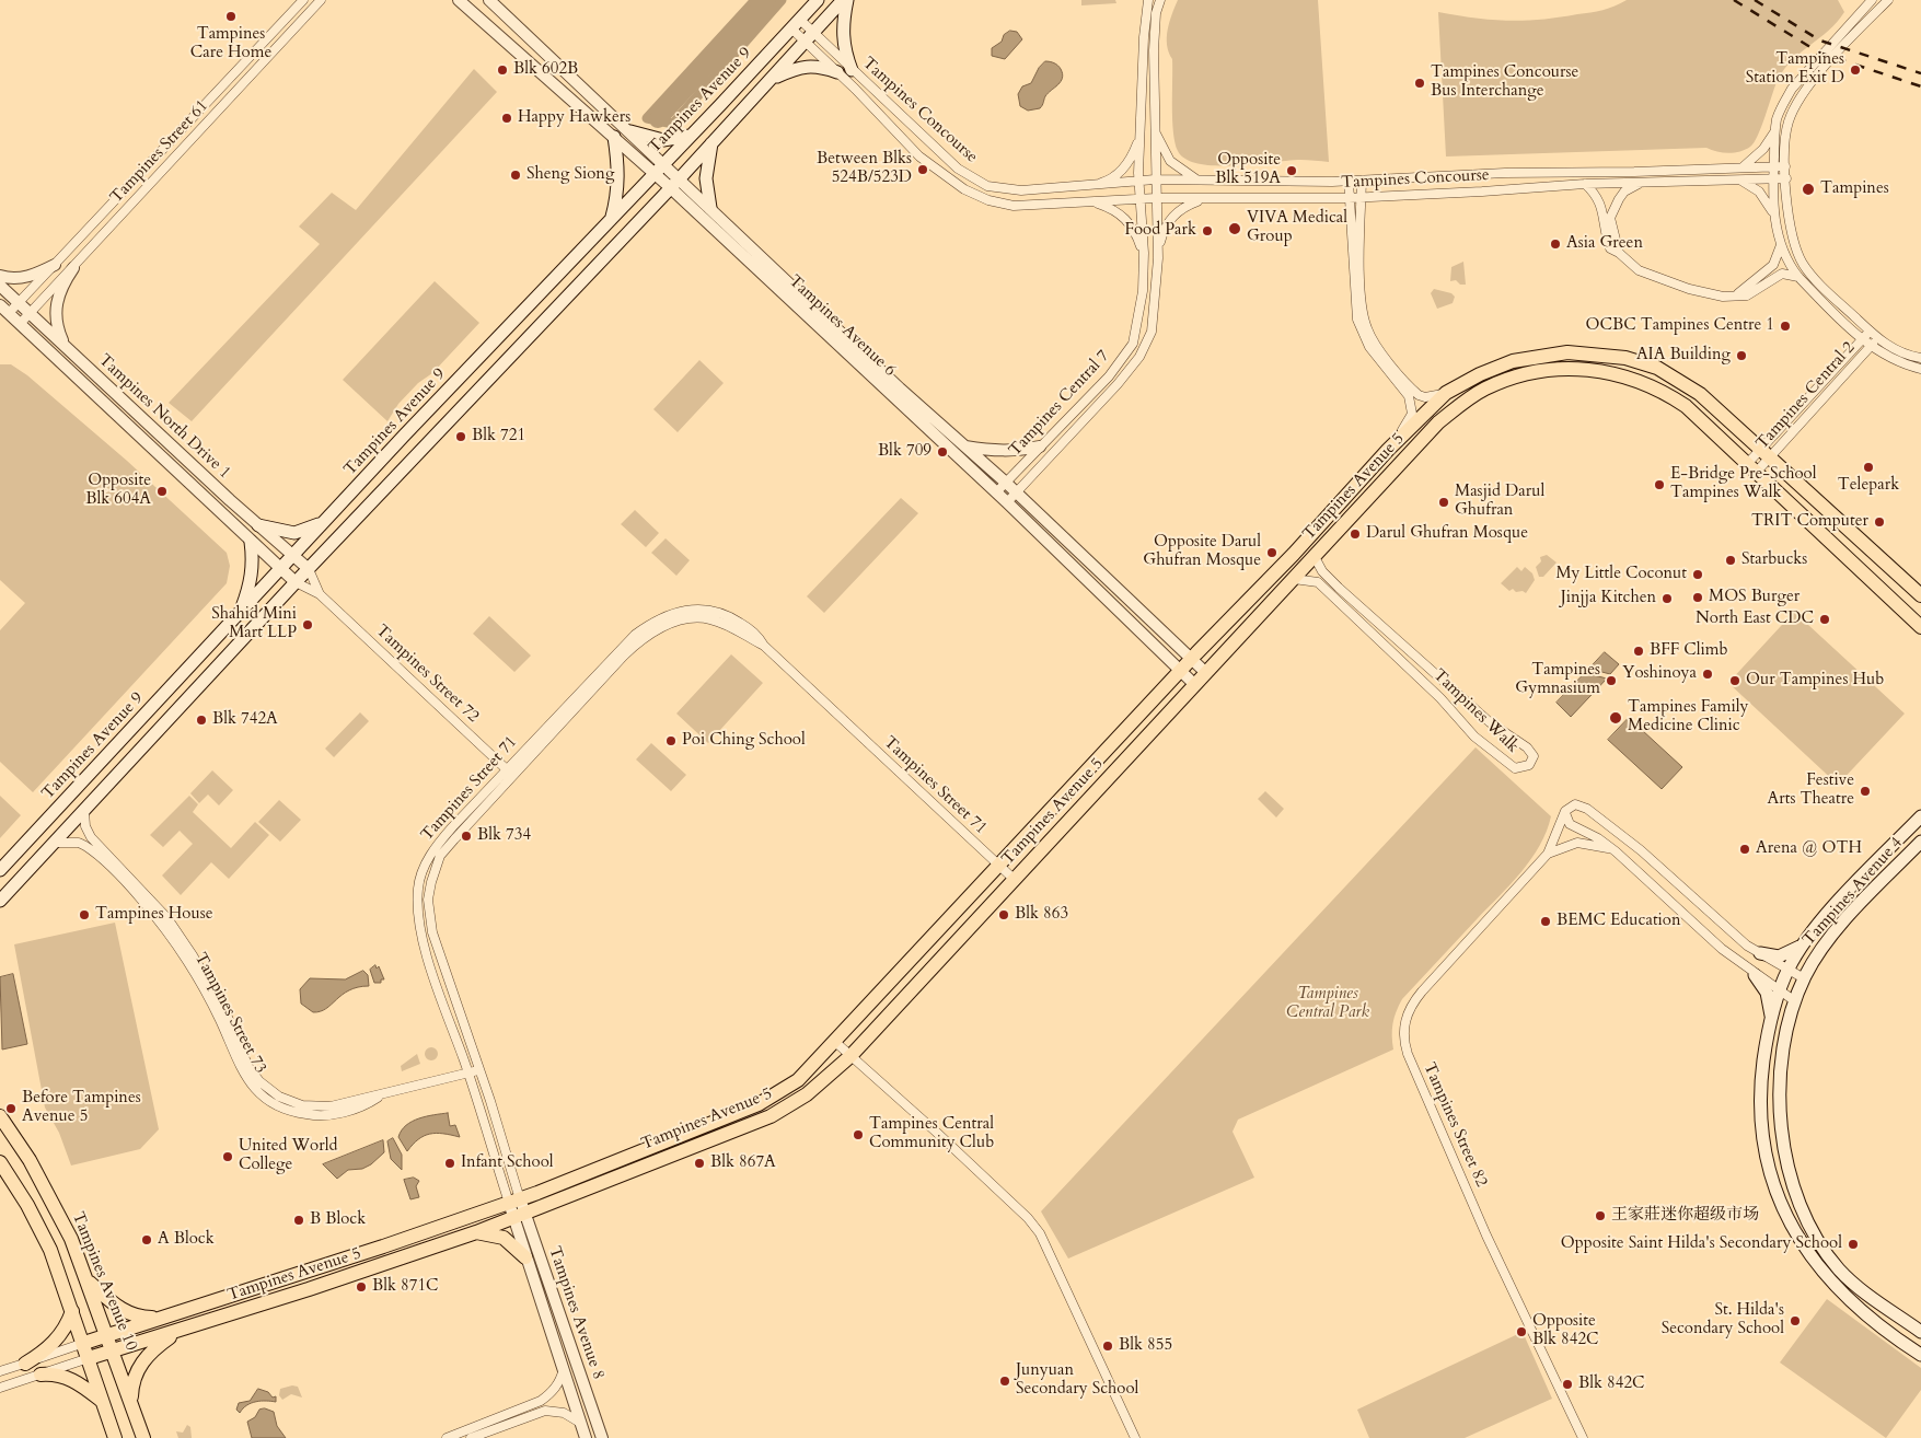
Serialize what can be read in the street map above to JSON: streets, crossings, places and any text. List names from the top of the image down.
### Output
{
  "streets": {
    "main road": [
      "Tampines Avenue 9",
      "Tampines Avenue 5",
      "Tampines Avenue 4",
      "Tampines Avenue 10"
    ],
    "street": [
      "Tampines Concourse",
      "Tampines Street 61",
      "Tampines Avenue 6",
      "Tampines Central 2",
      "Tampines Central 7",
      "Tampines North Drive 1",
      "Tampines Street 72",
      "Tampines Walk",
      "Tampines Street 71",
      "Tampines Street 73",
      "Tampines Street 82",
      "Tampines Avenue 8"
    ]
  },
  "crossings": [
    ["Tampines Avenue 9", "Tampines Concourse"],
    ["Tampines Avenue 9", "Tampines Avenue 6"],
    ["Tampines Avenue 9", "Tampines North Drive 1"],
    ["Tampines Concourse", "Tampines Central 7"],
    ["Tampines Street 61", "Tampines North Drive 1"],
    ["Tampines Avenue 6", "Tampines Central 7"],
    ["Tampines Avenue 6", "Tampines Avenue 5"],
    ["Tampines Central 2", "Tampines Avenue 5"],
    ["Tampines North Drive 1", "Tampines Street 72"],
    ["Tampines Avenue 5", "Tampines Walk"],
    ["Tampines Avenue 5", "Tampines Street 71"],
    ["Tampines Avenue 5", "Tampines Avenue 10"],
    ["Tampines Avenue 5", "Tampines Avenue 8"],
    ["Tampines Street 72", "Tampines Street 71"],
    ["Tampines Street 71", "Tampines Street 73"],
    ["Tampines Street 71", "Tampines Avenue 8"],
    ["Tampines Avenue 4", "Tampines Street 82"]
  ],
  "parks": ["Tampines Central Park"],
  "places": [
    "Tampines Care Home",
    "Blk 602B",
    "Tampines Station Exit D",
    "Tampines Concourse Bus Interchange",
    "Happy Hawkers",
    "Between Blks 524B/523D",
    "Opposite Blk 519A",
    "Sheng Siong",
    "Tampines",
    "VIVA Medical Group",
    "Food Park",
    "Asia Green",
    "OCBC Tampines Centre 1",
    "AIA Building",
    "Blk 721",
    "Blk 709",
    "Telepark",
    "E-Bridge Pre-School Tampines Walk",
    "Opposite Blk 604A",
    "Masjid Darul Ghufran",
    "TRIT Computer",
    "Darul Ghufran Mosque",
    "Opposite Darul Ghufran Mosque",
    "Starbucks",
    "My Little Coconut",
    "MOS Burger",
    "Jinjja Kitchen",
    "North East CDC",
    "Shahid Mini Mart LLP",
    "BFF Climb",
    "Yoshinoya",
    "Tampines Gymnasium",
    "Our Tampines Hub",
    "Tampines Family Medicine Clinic",
    "Blk 742A",
    "Poi Ching School",
    "Festive Arts Theatre",
    "Blk 734",
    "Arena @ OTH",
    "Tampines House",
    "Blk 863",
    "BEMC Education",
    "Before Tampines Avenue 5",
    "Tampines Central Community Club",
    "United World College",
    "Infant School",
    "Blk 867A",
    "王家莊迷你超级市场",
    "B Block",
    "A Block",
    "Opposite Saint Hilda's Secondary School",
    "Blk 871C",
    "St. Hilda's Secondary School",
    "Opposite Blk 842C",
    "Blk 855",
    "Junyuan Secondary School",
    "Blk 842C"
  ]
}
